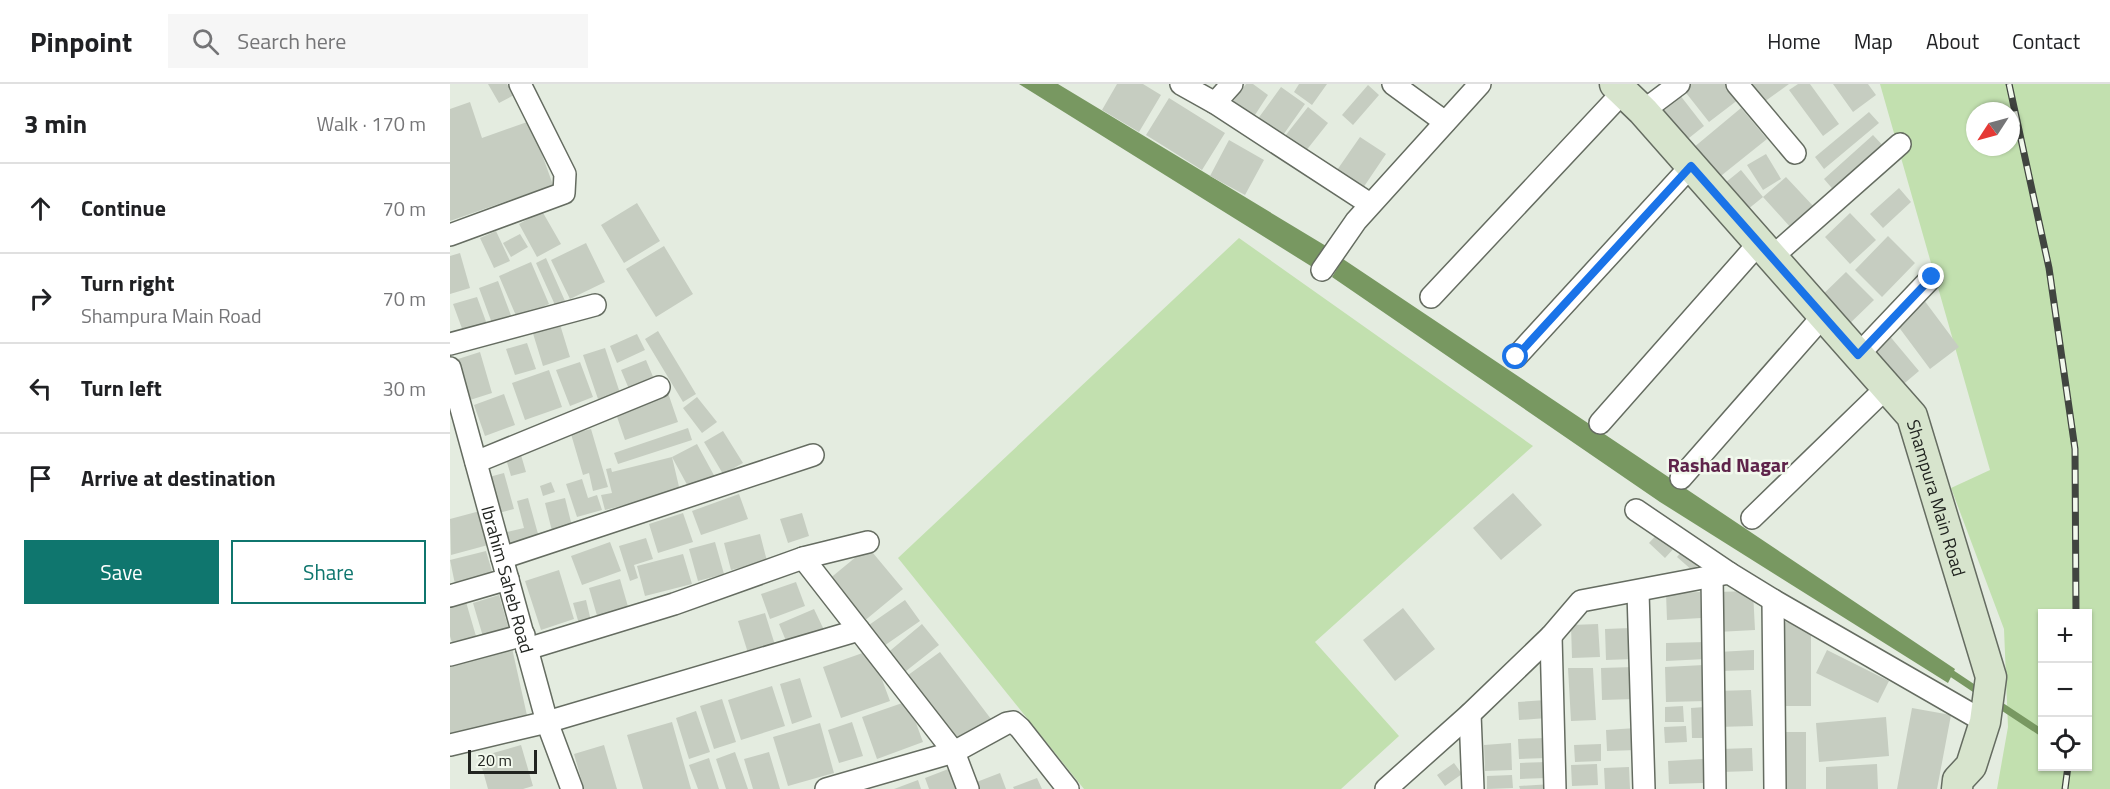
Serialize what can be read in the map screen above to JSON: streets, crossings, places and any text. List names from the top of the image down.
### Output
{
  "streets": {
    "street": ["Shampura Main Road", "Ibrahim Saheb Road"]
  },
  "districts": ["Rashad Nagar"],
  "scale_bar": "20 m",
  "north": "bottom left",
  "page": {
    "header": "Pinpoint",
    "search": "Search here",
    "nav": [
      "Home",
      "Map",
      "About",
      "Contact"
    ],
    "heading": ["3 min", "Walk · 170 m"],
    "list": [
      ["Continue", "70 m"],
      ["Turn right", "Shampura Main Road", "70 m"],
      ["Turn left", "30 m"],
      "Arrive at destination"
    ],
    "buttons": ["Save", "Share"],
    "map_buttons": ["+", "−"],
    "scale": "20 m"
  }
}
